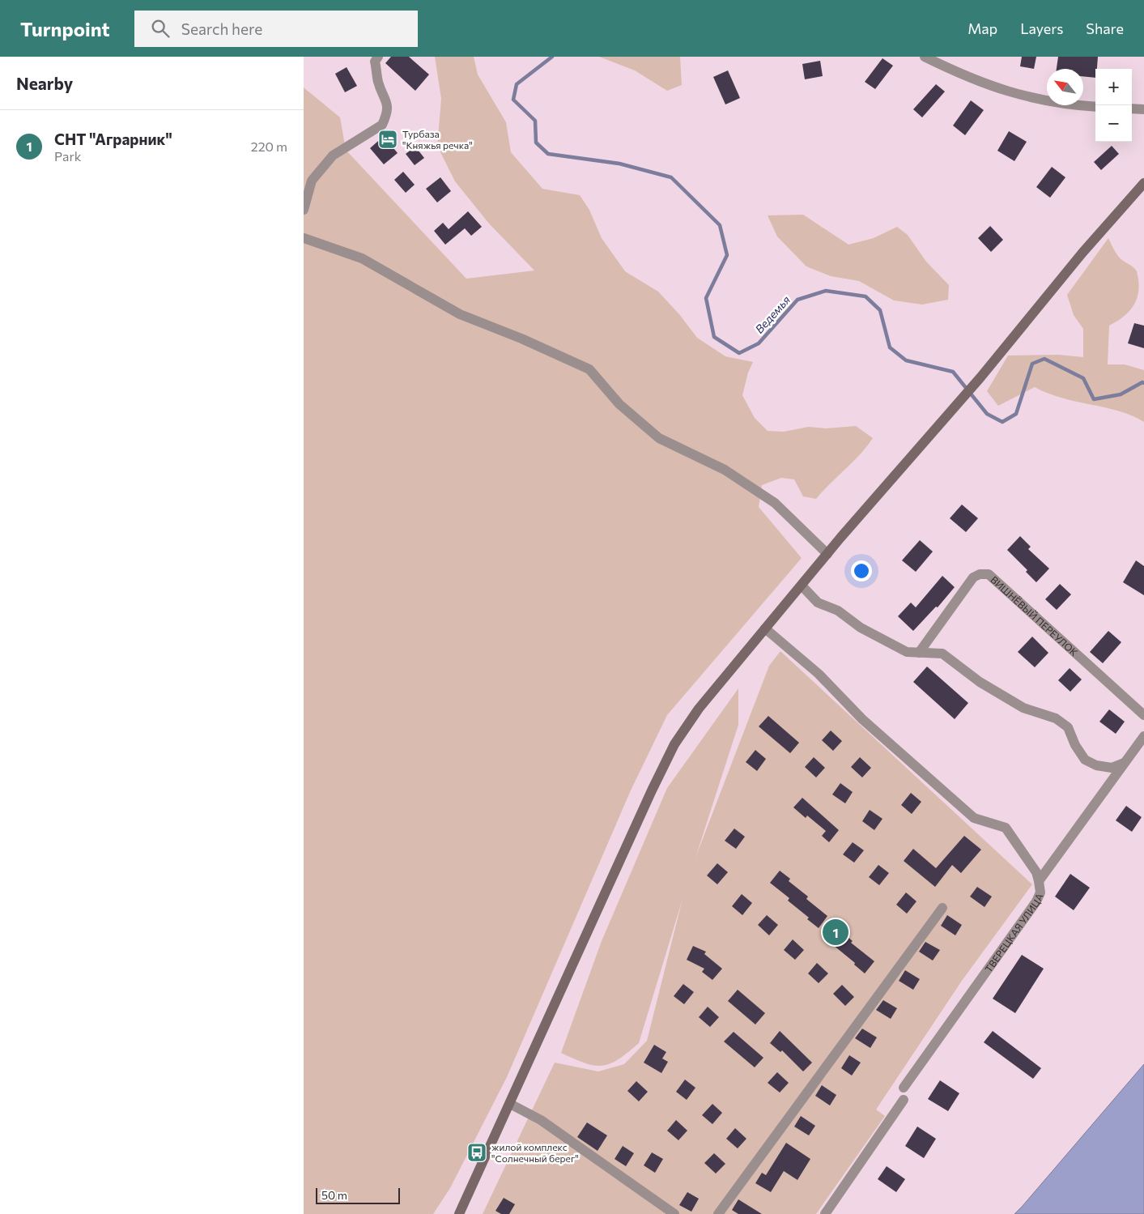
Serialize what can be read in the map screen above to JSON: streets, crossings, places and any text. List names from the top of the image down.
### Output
{
  "streets": {
    "street": ["ВИШНЁВЫЙ ПЕРЕУЛОК", "ТВЕРЕЦКАЯ УЛИЦА"]
  },
  "water": ["Ведемья"],
  "places": {
    "hotel": ["Турбаза \"Княжья речка\""],
    "bus stop": ["жилой комплекс \"Солнечный берег\""]
  },
  "scale_bar": "50 m",
  "north": "top left",
  "page": {
    "header": "Turnpoint",
    "search": "Search here",
    "nav": ["Map", "Layers", "Share"],
    "heading": "Nearby",
    "map_buttons": ["+", "−"],
    "list": [
      {
        "mark": "1",
        "name": "СНТ \"Аграрник\"",
        "note": "Park",
        "value": "220 m"
      }
    ],
    "pins": "1",
    "scale": "50 m"
  }
}
